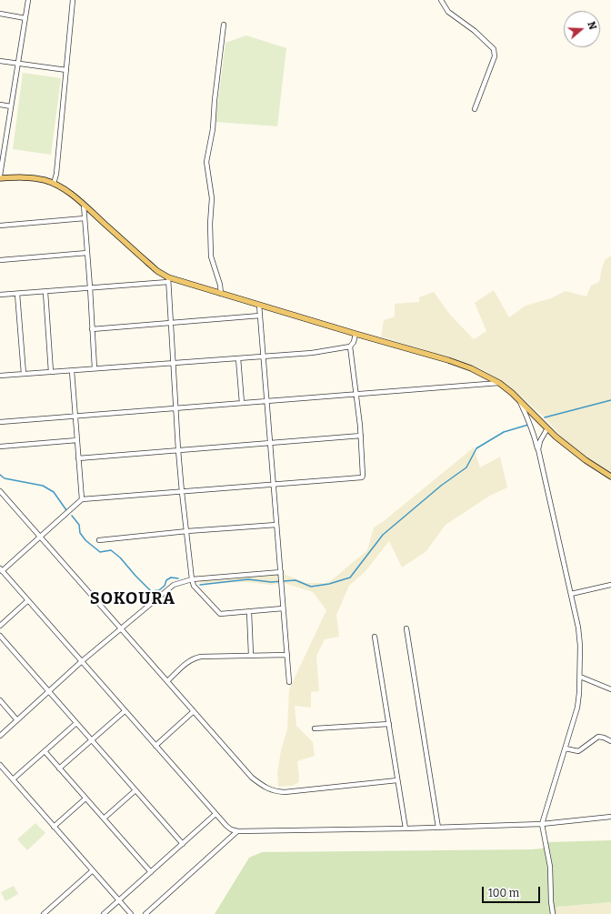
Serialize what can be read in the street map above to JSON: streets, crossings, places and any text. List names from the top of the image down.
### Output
{
  "districts": ["SOKOURA"],
  "scale_bar": "100 m",
  "north": "right"
}
